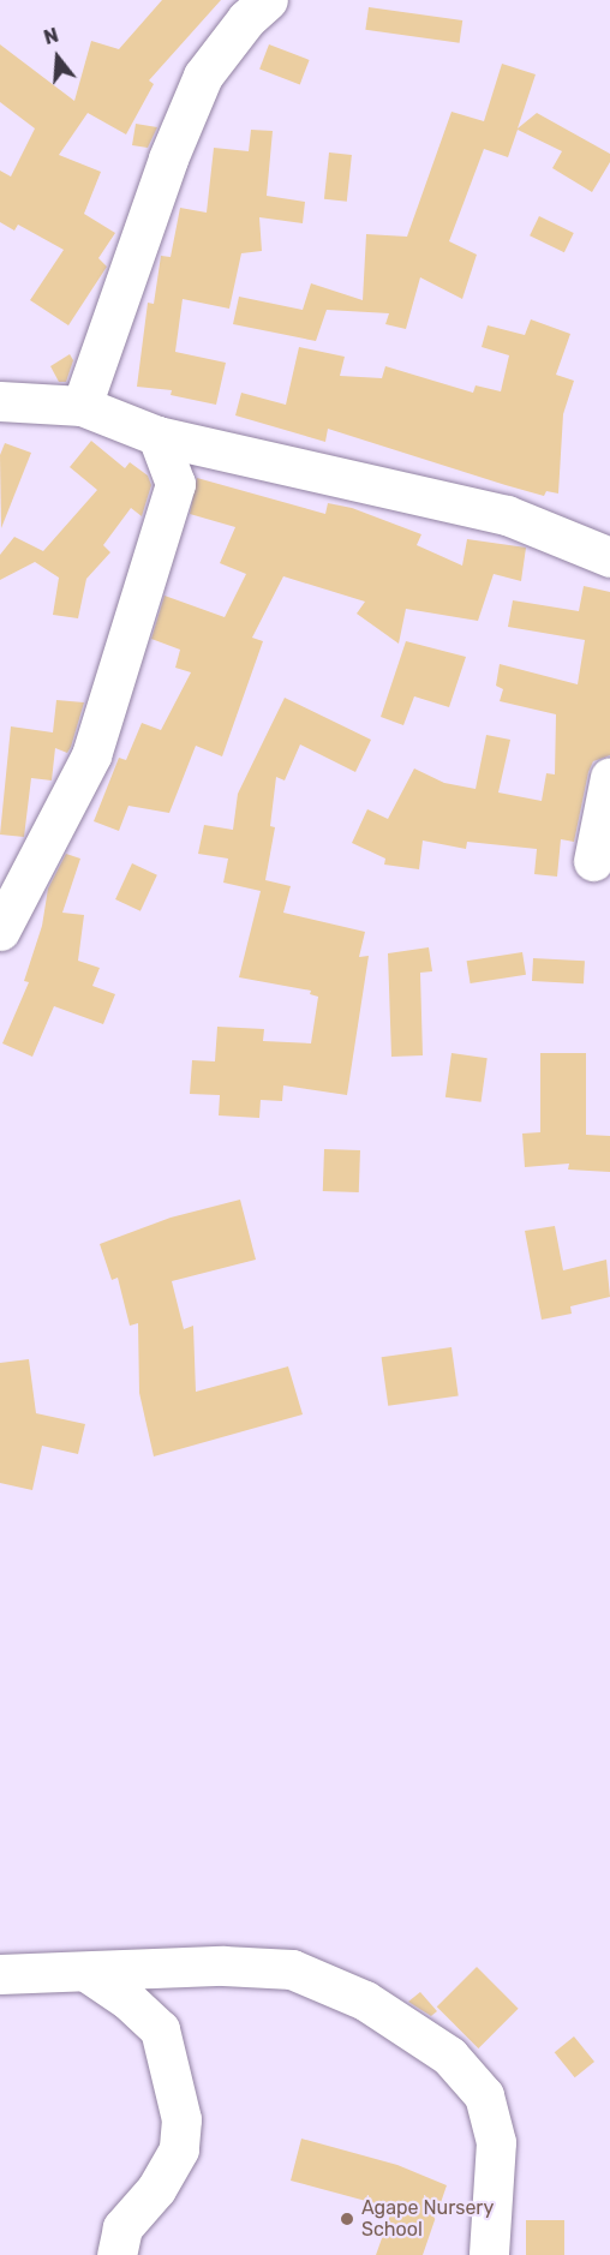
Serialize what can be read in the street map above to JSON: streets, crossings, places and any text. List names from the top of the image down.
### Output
{
  "places": ["Agape Nursery School"],
  "north": "top"
}
